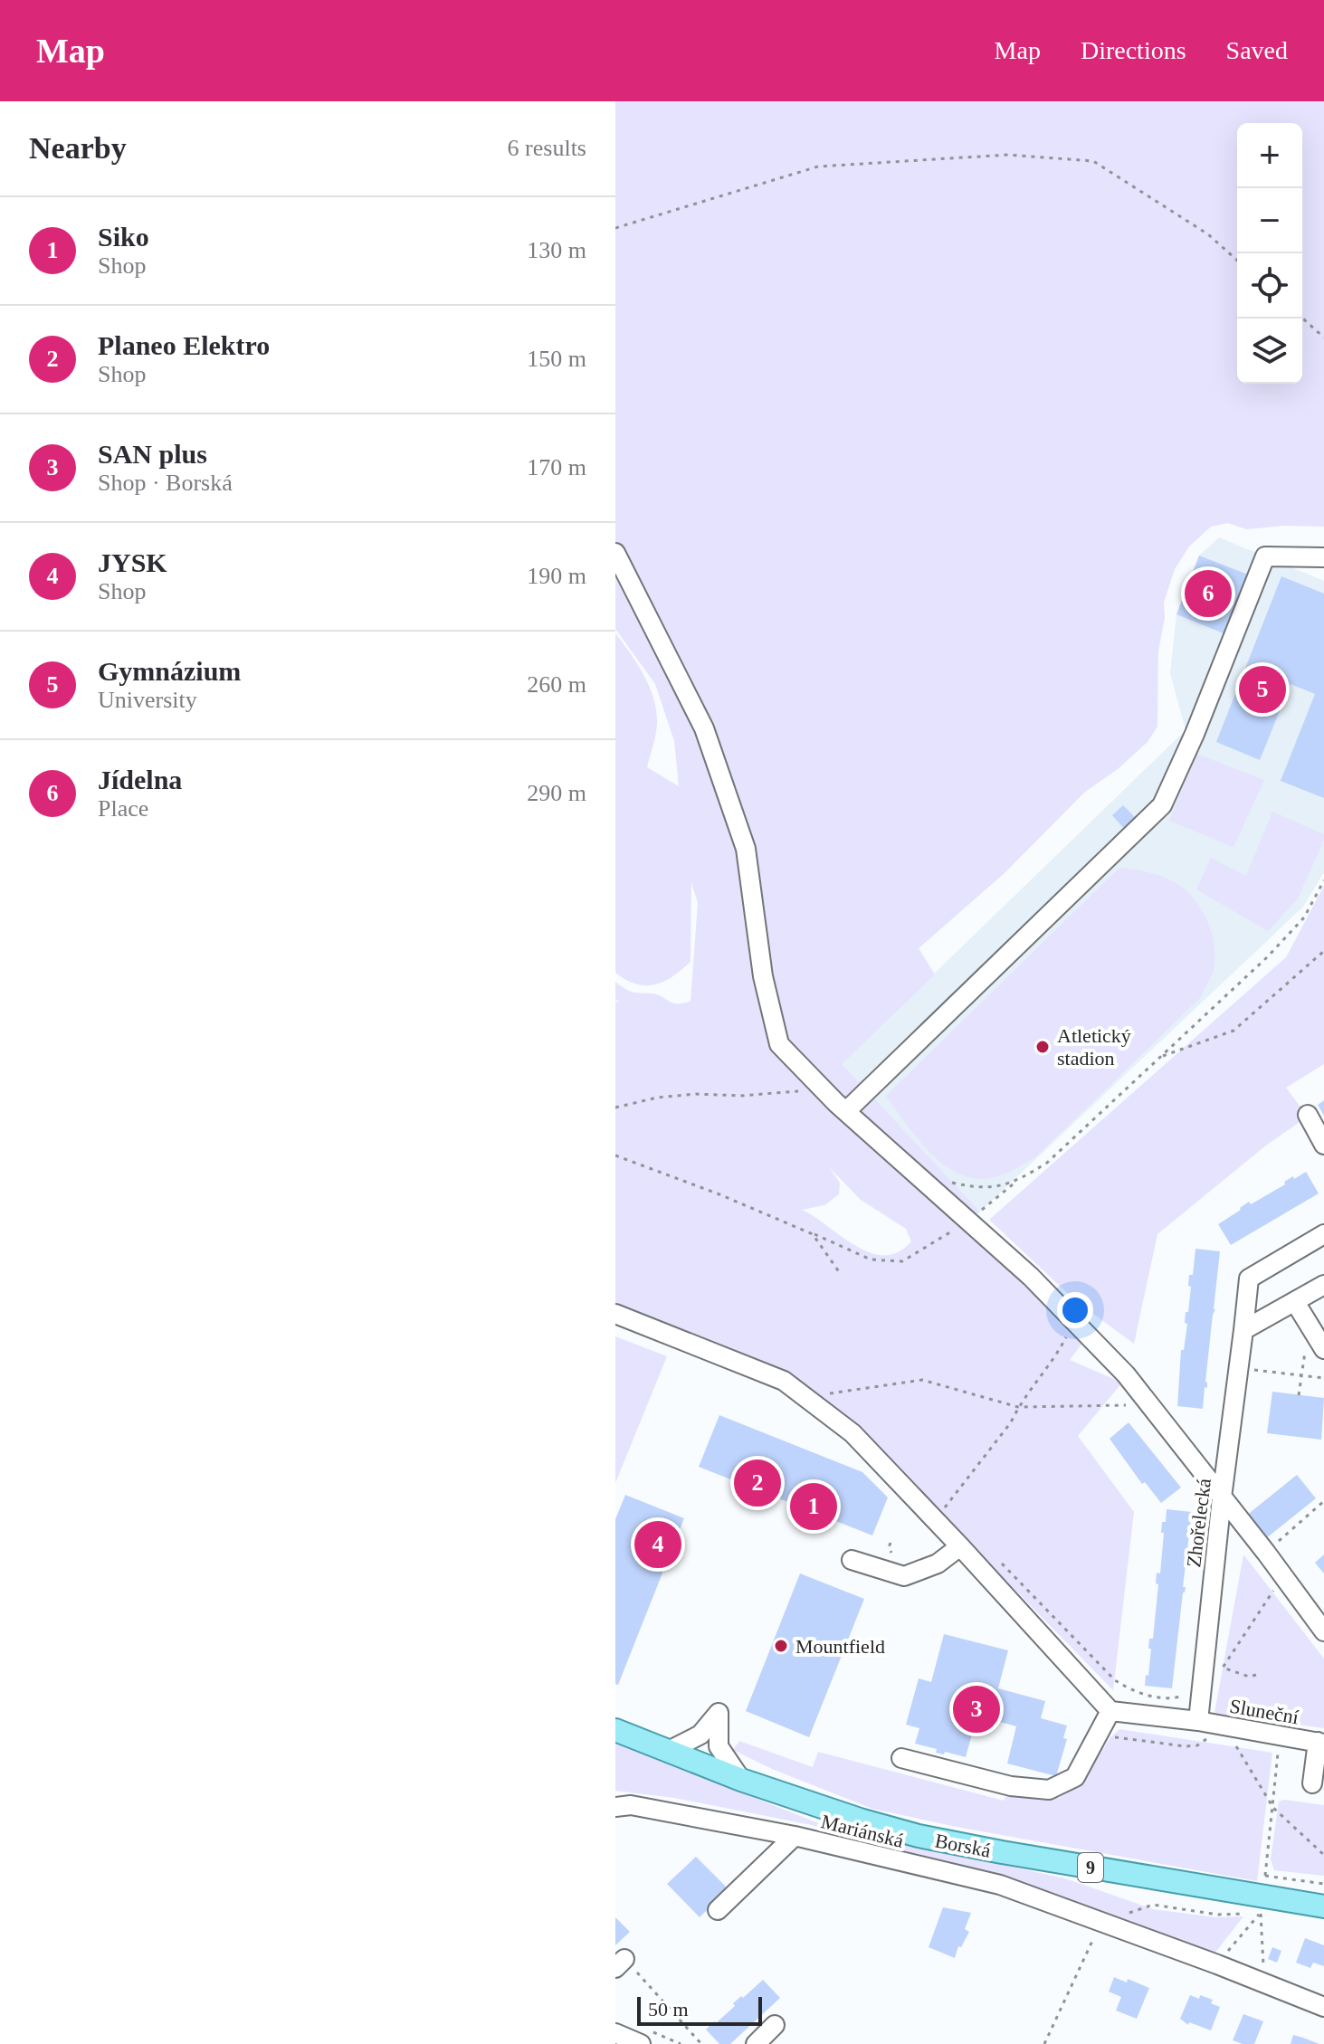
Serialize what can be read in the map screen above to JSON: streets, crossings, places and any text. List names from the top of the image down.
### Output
{
  "streets": {
    "main road": ["Borská", "9"],
    "street": ["Zhořelecká", "Sluneční", "Mariánská"]
  },
  "crossings": [
    ["Zhořelecká", "Sluneční"]
  ],
  "places": ["Atletický stadion", "Mountfield"],
  "scale_bar": "50 m",
  "page": {
    "header": "Map",
    "nav": ["Map", "Directions", "Saved"],
    "heading": ["Nearby", "6 results"],
    "map_buttons": ["+", "−"],
    "list": [
      {
        "mark": "1",
        "name": "Siko",
        "note": "Shop",
        "value": "130 m"
      },
      {
        "mark": "2",
        "name": "Planeo Elektro",
        "note": "Shop",
        "value": "150 m"
      },
      {
        "mark": "3",
        "name": "SAN plus",
        "note": "Shop · Borská",
        "value": "170 m"
      },
      {
        "mark": "4",
        "name": "JYSK",
        "note": "Shop",
        "value": "190 m"
      },
      {
        "mark": "5",
        "name": "Gymnázium",
        "note": "University",
        "value": "260 m"
      },
      {
        "mark": "6",
        "name": "Jídelna",
        "note": "Place",
        "value": "290 m"
      }
    ],
    "pins": [
      "6",
      "5",
      "2",
      "1",
      "4",
      "3"
    ],
    "scale": "50 m"
  }
}
